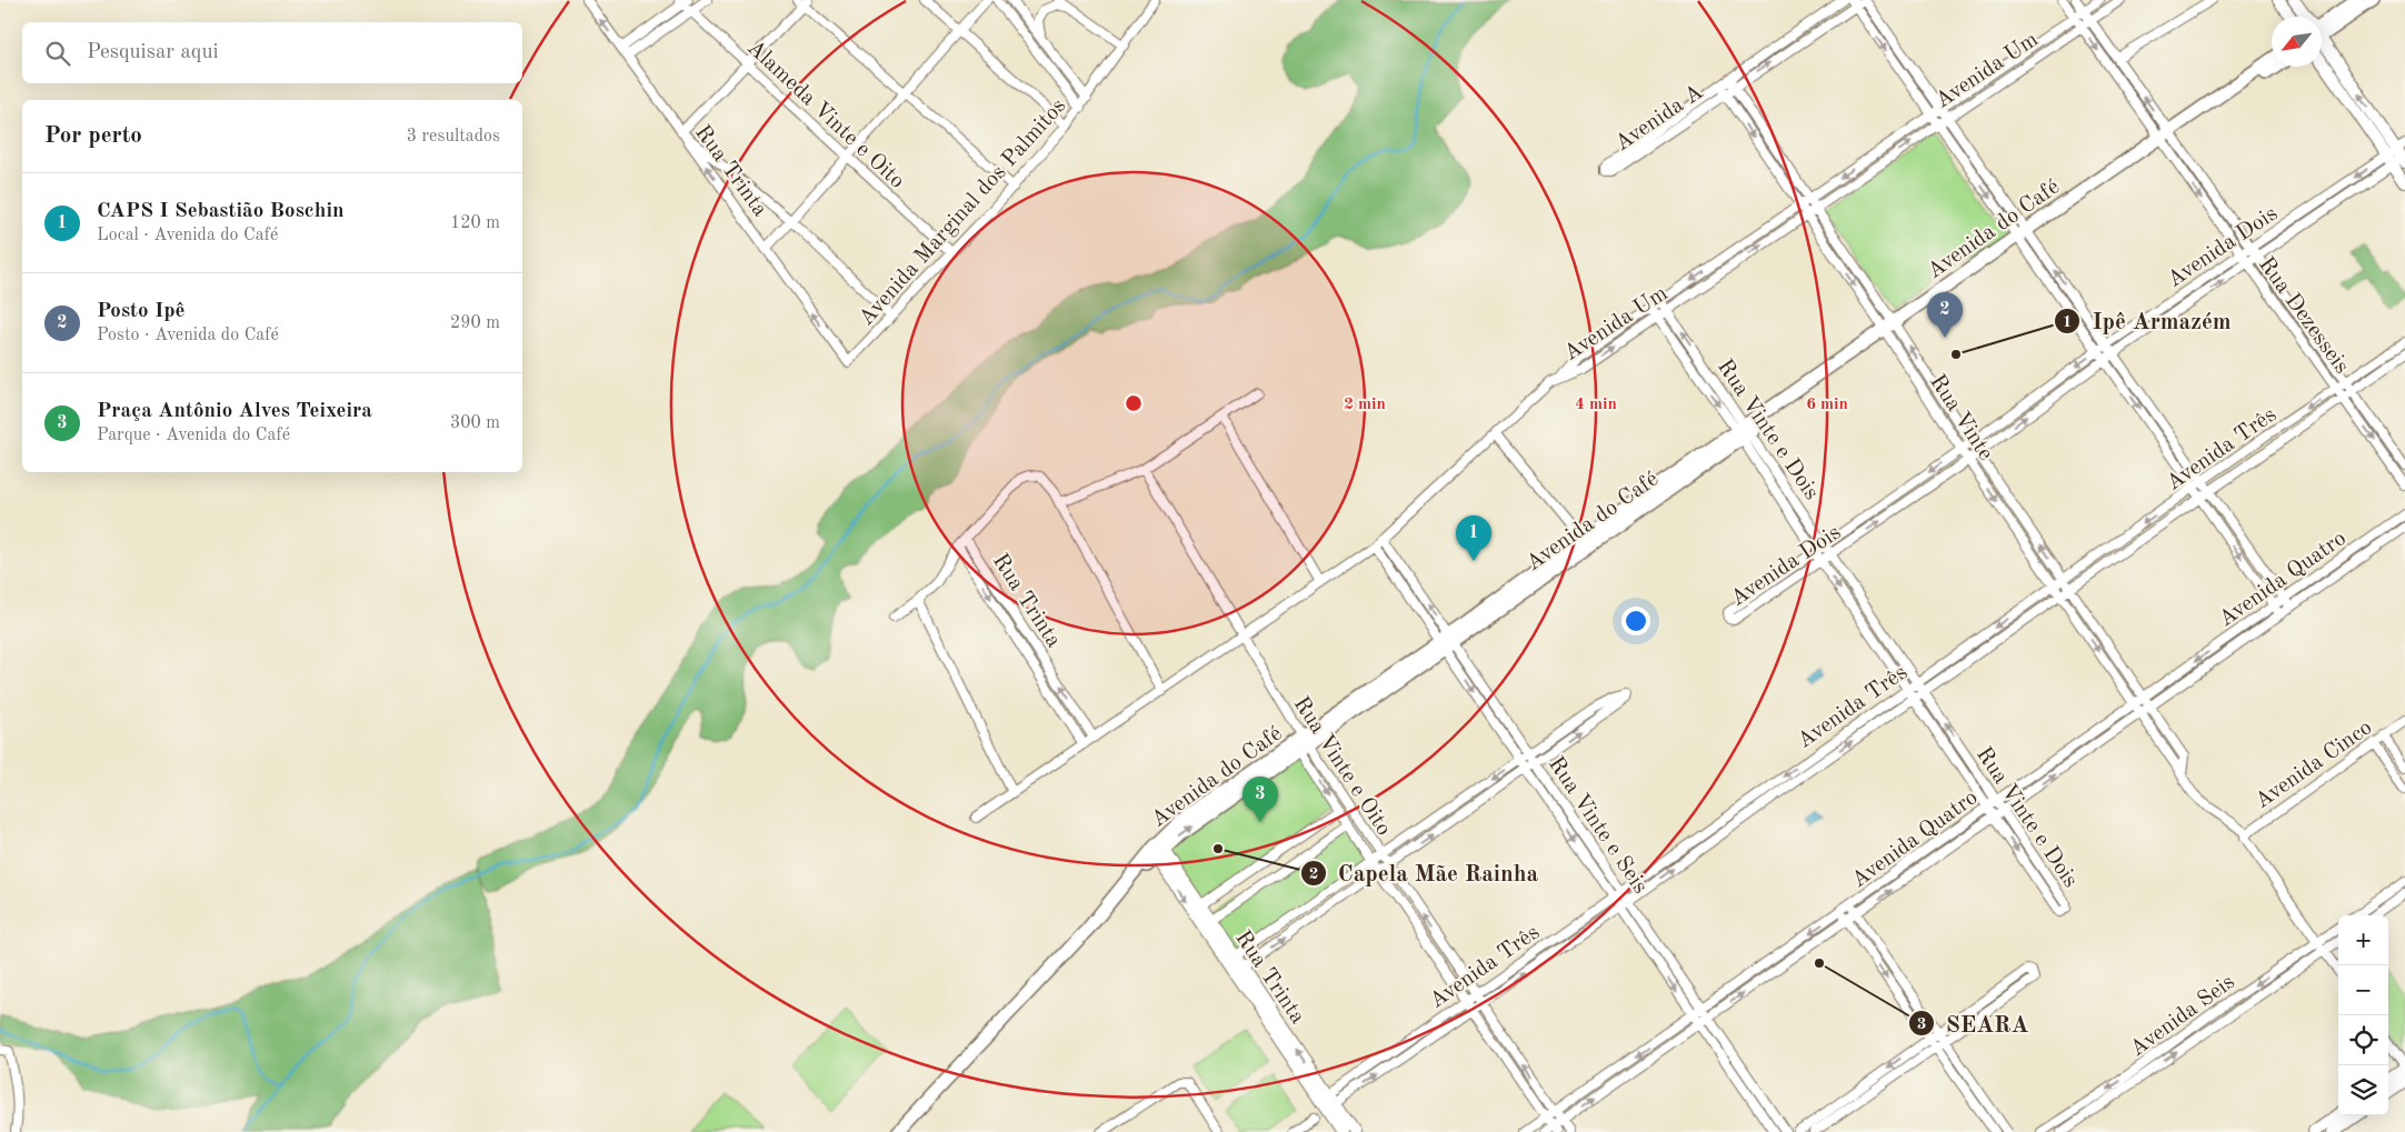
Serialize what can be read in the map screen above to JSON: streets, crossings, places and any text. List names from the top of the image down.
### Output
{
  "streets": {
    "main road": ["Avenida do Café"],
    "street": [
      "Avenida Um",
      "Alameda Vinte e Oito",
      "Avenida A",
      "Rua Trinta",
      "Avenida Marginal dos Palmitos",
      "Avenida Dois",
      "Rua Dezesseis",
      "Rua Vinte",
      "Rua Vinte e Dois",
      "Avenida Três",
      "Avenida Quatro",
      "Avenida Cinco",
      "Rua Vinte e Oito",
      "Rua Vinte e Seis",
      "Avenida Seis"
    ]
  },
  "crossings": [
    ["Avenida Um", "Rua Dezesseis"],
    ["Avenida Um", "Rua Vinte"],
    ["Avenida Um", "Rua Vinte e Dois"],
    ["Alameda Vinte e Oito", "Avenida Marginal dos Palmitos"],
    ["Avenida A", "Rua Vinte"],
    ["Rua Trinta", "Avenida Marginal dos Palmitos"],
    ["Rua Trinta", "Avenida do Café"],
    ["Rua Trinta", "Avenida Três"],
    ["Avenida do Café", "Rua Dezesseis"],
    ["Avenida do Café", "Rua Vinte"],
    ["Avenida do Café", "Rua Vinte e Dois"],
    ["Avenida do Café", "Rua Vinte e Oito"],
    ["Avenida do Café", "Rua Vinte e Seis"],
    ["Avenida Dois", "Rua Dezesseis"],
    ["Avenida Dois", "Rua Vinte"],
    ["Avenida Dois", "Rua Vinte e Dois"],
    ["Rua Dezesseis", "Avenida Três"],
    ["Rua Vinte", "Avenida Três"],
    ["Rua Vinte", "Avenida Quatro"],
    ["Rua Vinte", "Avenida Cinco"],
    ["Rua Vinte e Dois", "Avenida Três"],
    ["Rua Vinte e Dois", "Avenida Quatro"],
    ["Avenida Três", "Rua Vinte e Oito"],
    ["Avenida Três", "Rua Vinte e Seis"],
    ["Avenida Quatro", "Rua Vinte e Oito"],
    ["Avenida Quatro", "Rua Vinte e Seis"]
  ],
  "places": ["Ipê Armazém", "Capela Mãe Rainha", "SEARA"],
  "north": "bottom left",
  "page": {
    "search": "Pesquisar aqui",
    "heading": ["Por perto", "3 resultados"],
    "list": [
      {
        "mark": "1",
        "name": "CAPS I Sebastião Boschin",
        "note": "Local · Avenida do Café",
        "value": "120 m"
      },
      {
        "mark": "2",
        "name": "Posto Ipê",
        "note": "Posto · Avenida do Café",
        "value": "290 m"
      },
      {
        "mark": "3",
        "name": "Praça Antônio Alves Teixeira",
        "note": "Parque · Avenida do Café",
        "value": "300 m"
      }
    ],
    "pins": ["2", "1", "3"],
    "map_buttons": ["+", "−"]
  },
  "rings": ["2 min", "4 min", "6 min"]
}
